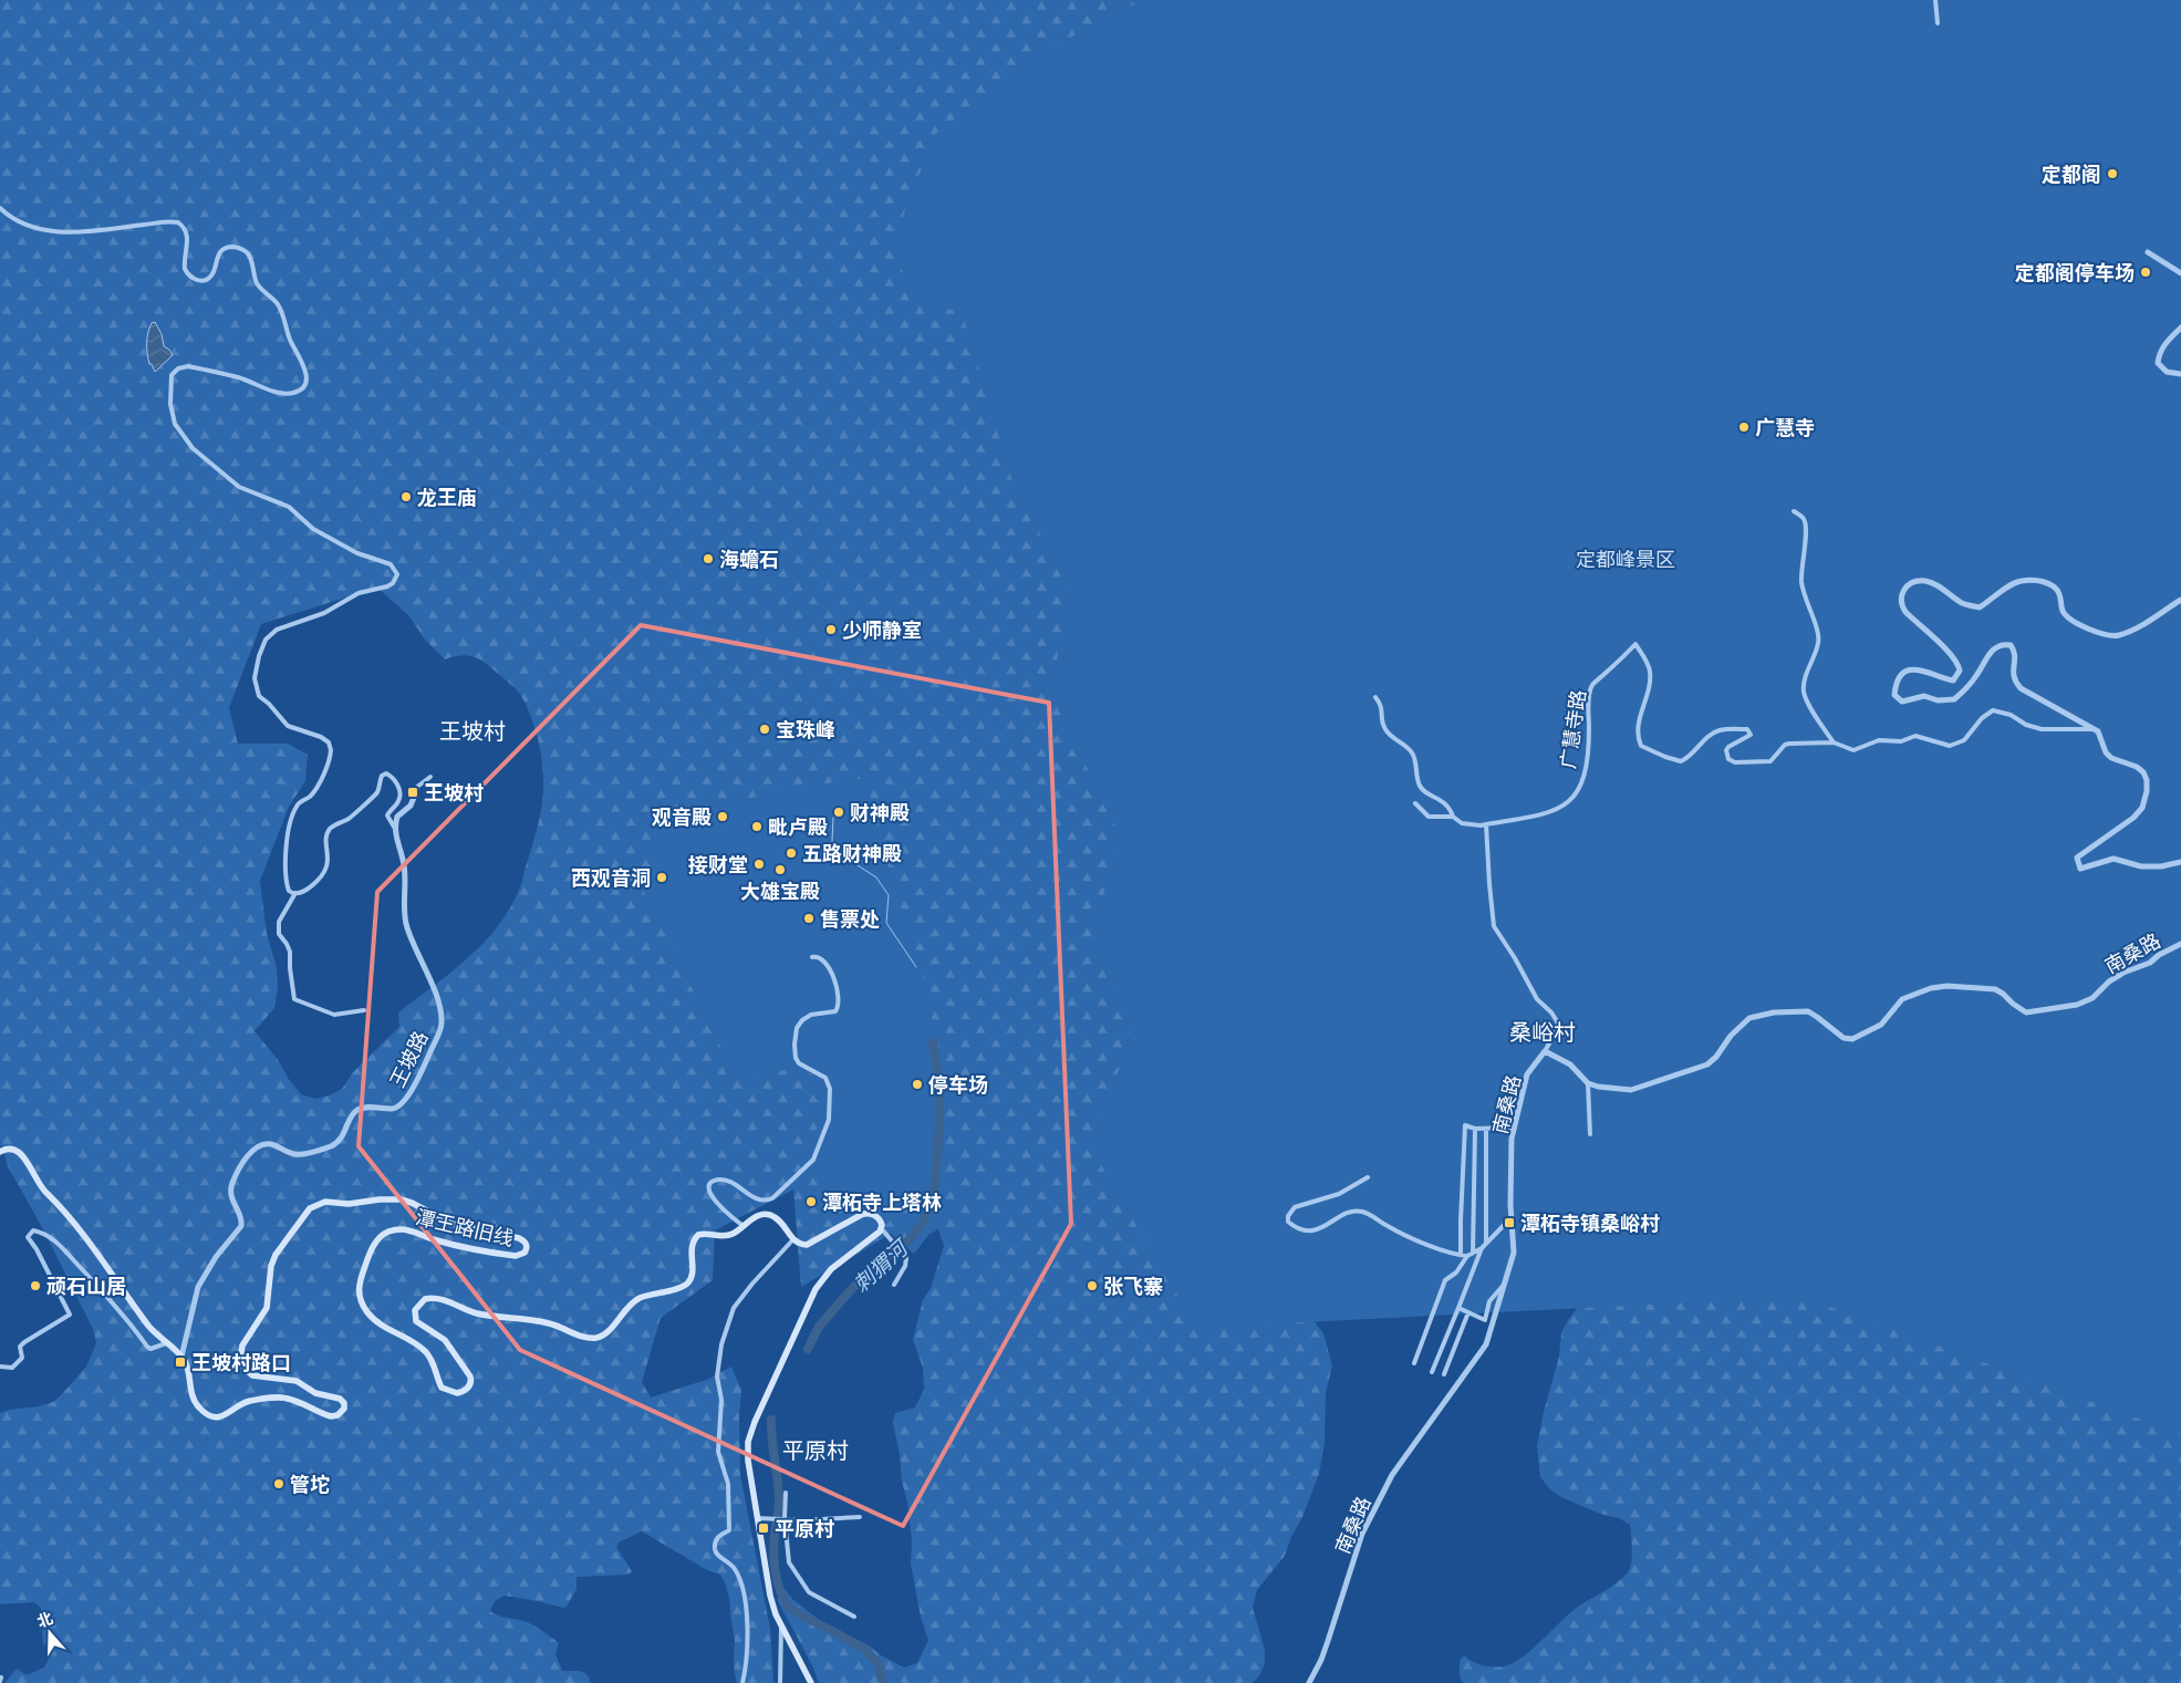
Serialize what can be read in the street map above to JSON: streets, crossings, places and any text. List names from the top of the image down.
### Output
{
  "streets": {
    "main road": ["潭王路旧线"],
    "street": ["广慧寺路", "南桑路", "王坡路"]
  },
  "crossings": [
    ["王坡路", "潭王路旧线"]
  ],
  "districts": ["王坡村", "桑峪村", "平原村"],
  "water": ["刺猬河"],
  "parks": ["定都峰景区"],
  "places": {
    "other": [
      "定都阁",
      "定都阁停车场",
      "广慧寺",
      "龙王庙",
      "海蟾石",
      "少师静室",
      "宝珠峰",
      "财神殿",
      "观音殿",
      "毗卢殿",
      "五路财神殿",
      "接财堂",
      "大雄宝殿",
      "西观音洞",
      "售票处",
      "停车场",
      "潭柘寺上塔林",
      "顽石山居",
      "张飞寨",
      "管坨"
    ],
    "transit": [
      "王坡村",
      "潭柘寺镇桑峪村",
      "王坡村路口",
      "平原村"
    ]
  },
  "north": "top"
}
